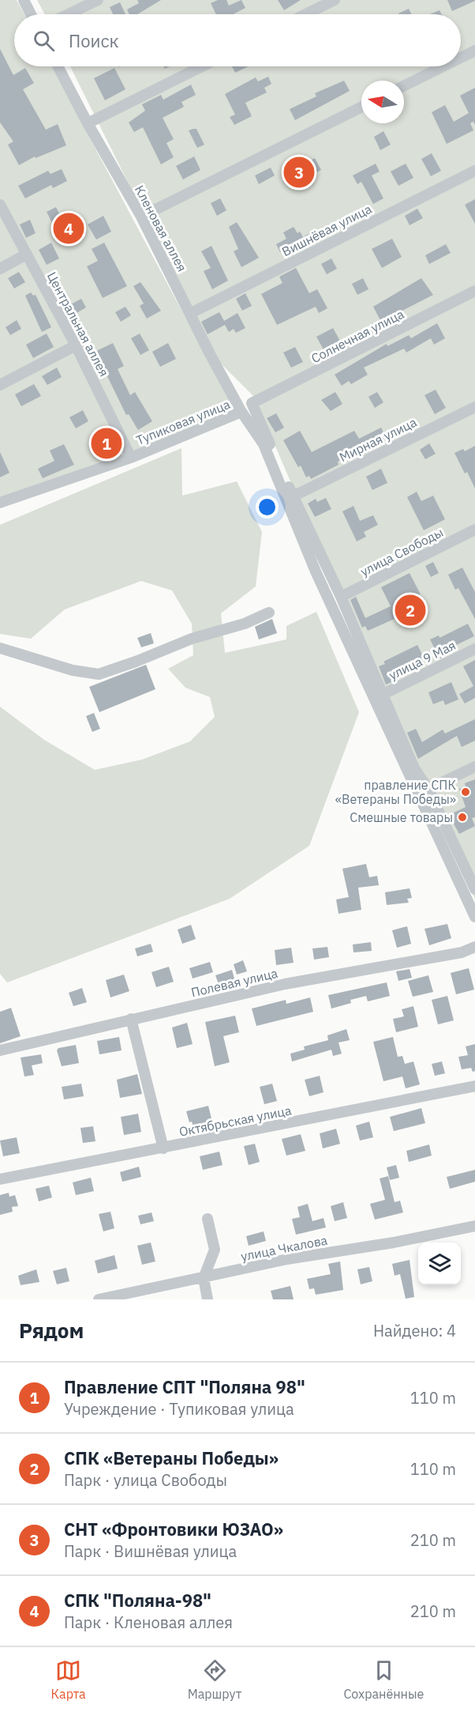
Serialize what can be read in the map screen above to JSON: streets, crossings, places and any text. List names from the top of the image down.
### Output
{
  "streets": {
    "street": [
      "Кленовая аллея",
      "Вишнёвая улица",
      "Центральная аллея",
      "Солнечная улица",
      "Тупиковая улица",
      "Мирная улица",
      "улица Свободы",
      "улица 9 Мая",
      "Полевая улица",
      "Октябрьская улица",
      "улица Чкалова"
    ]
  },
  "crossings": [
    ["Кленовая аллея", "Вишнёвая улица"],
    ["Кленовая аллея", "Тупиковая улица"],
    ["Центральная аллея", "Тупиковая улица"],
    ["Солнечная улица", "Мирная улица"]
  ],
  "places": ["правление СПК «Ветераны Победы»", "Смешные товары"],
  "north": "left",
  "page": {
    "search": "Поиск",
    "pins": [
      "3",
      "4",
      "1",
      "2"
    ],
    "heading": ["Рядом", "Найдено: 4"],
    "list": [
      {
        "mark": "1",
        "name": "Правление СПТ \"Поляна 98\"",
        "note": "Учреждение · Тупиковая улица",
        "value": "110 m"
      },
      {
        "mark": "2",
        "name": "СПК «Ветераны Победы»",
        "note": "Парк · улица Свободы",
        "value": "110 m"
      },
      {
        "mark": "3",
        "name": "СНТ «Фронтовики ЮЗАО»",
        "note": "Парк · Вишнёвая улица",
        "value": "210 m"
      },
      {
        "mark": "4",
        "name": "СПК \"Поляна-98\"",
        "note": "Парк · Кленовая аллея",
        "value": "210 m"
      }
    ],
    "nav": ["Карта", "Маршрут", "Сохранённые"]
  }
}
